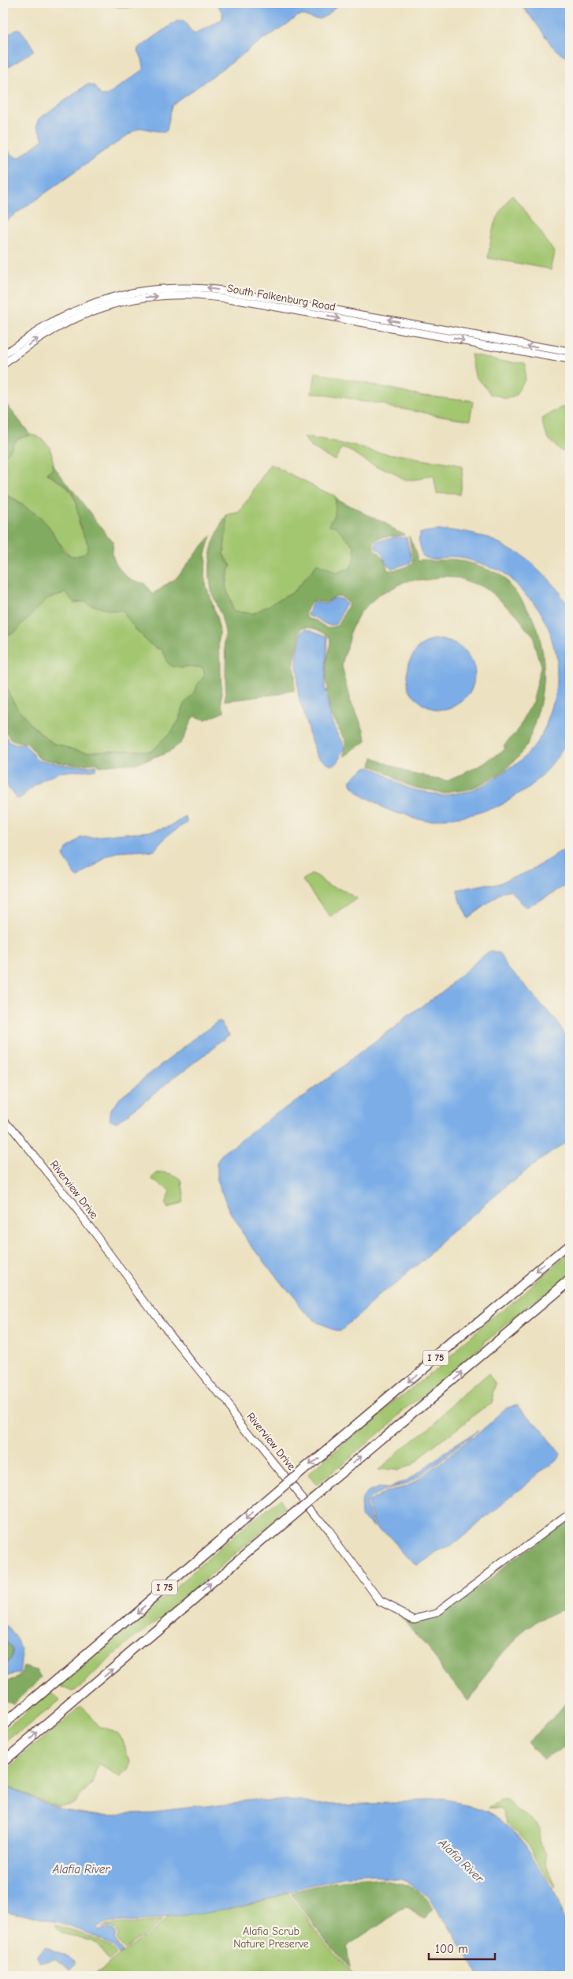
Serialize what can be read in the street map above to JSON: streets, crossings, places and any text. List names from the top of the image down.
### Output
{
  "streets": {
    "highway": ["I 75"],
    "street": ["South Falkenburg Road", "Riverview Drive"]
  },
  "water": ["Alafia River"],
  "parks": ["Alafia Scrub Nature Preserve"],
  "scale_bar": "100 m"
}
